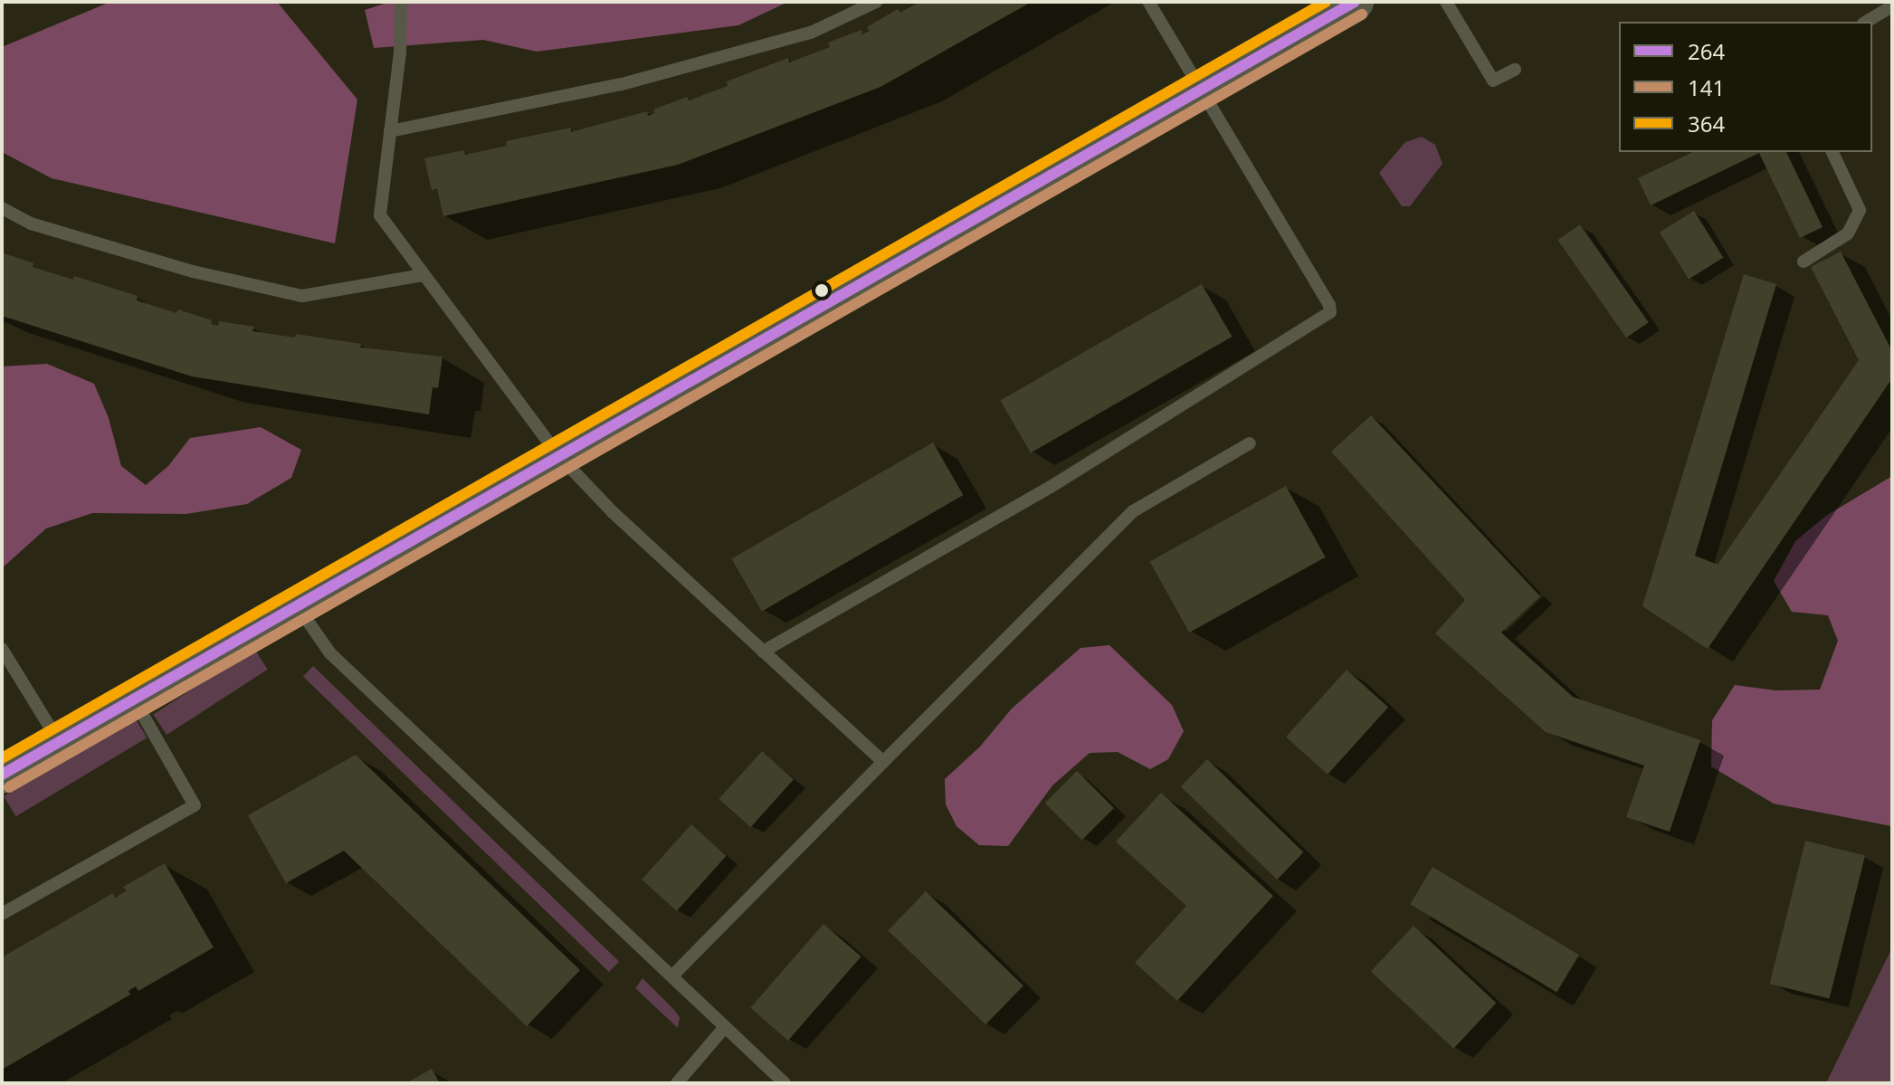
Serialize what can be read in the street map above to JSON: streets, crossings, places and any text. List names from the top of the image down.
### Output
{
  "lines": ["transit line 264", "transit line 364", "transit line 141"],
  "legend": ["264", "141", "364"]
}
